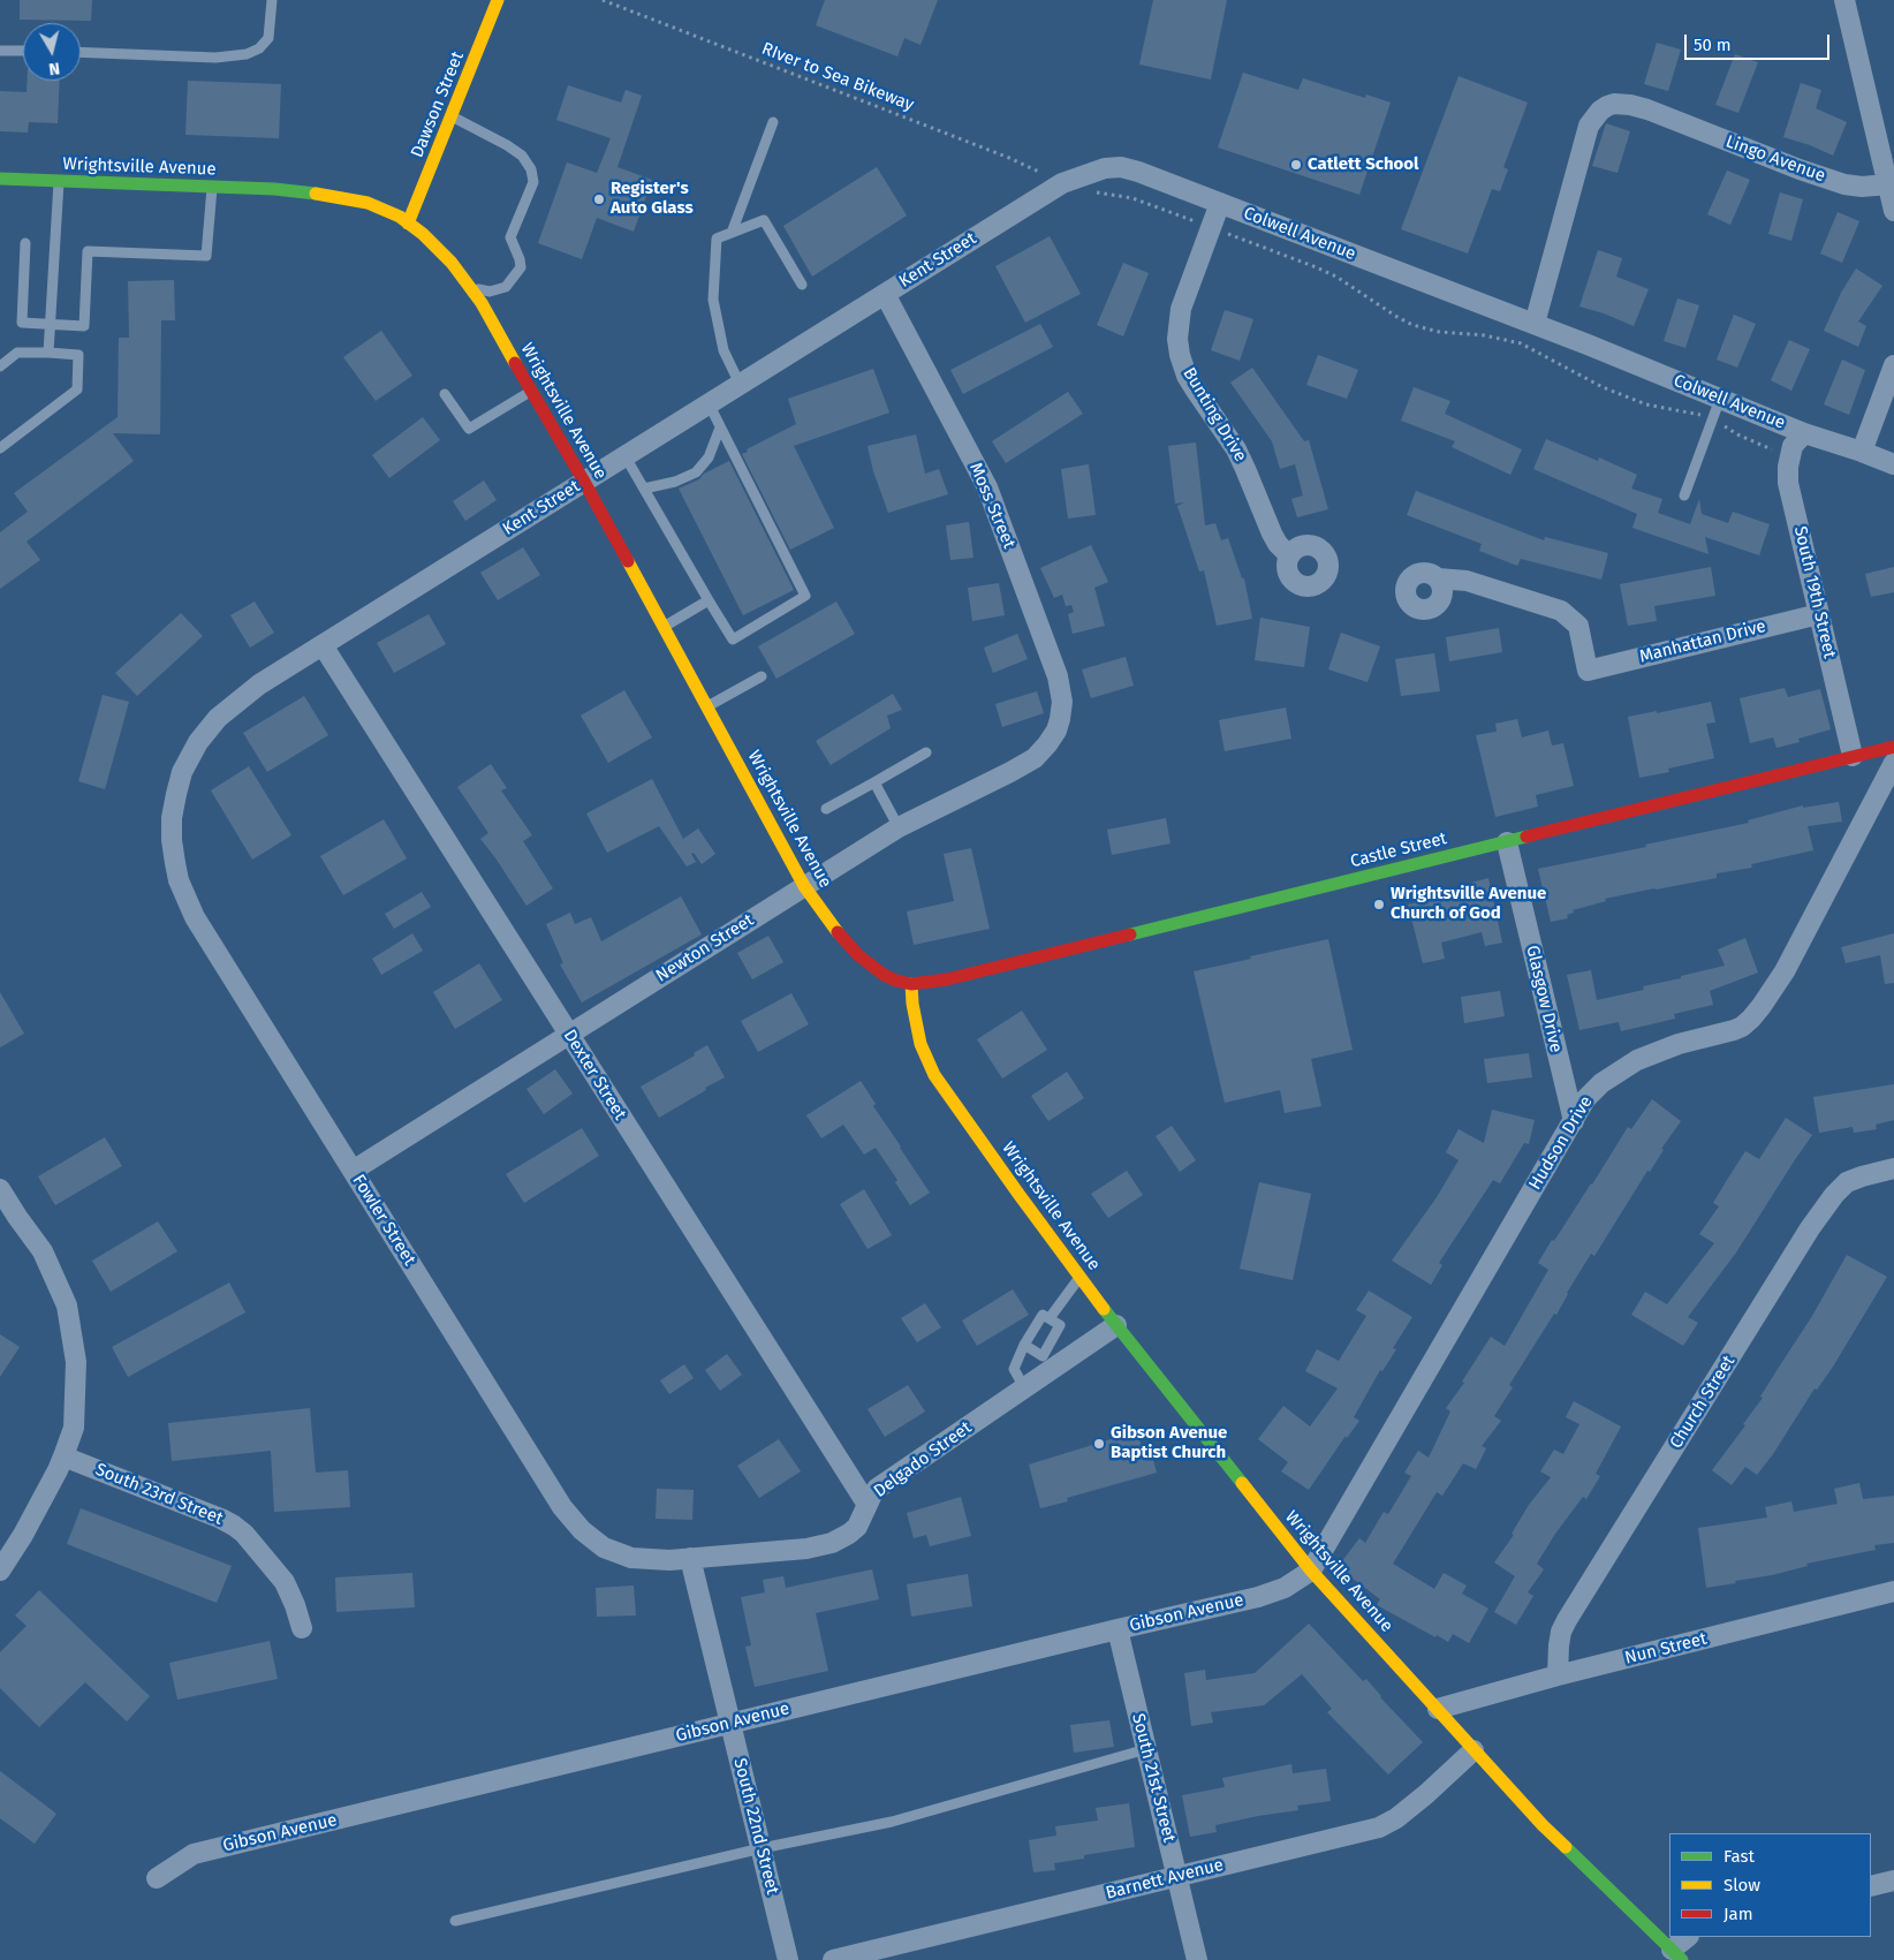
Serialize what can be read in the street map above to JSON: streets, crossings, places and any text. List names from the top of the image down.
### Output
{
  "streets": {
    "street": [
      "Dawson Street",
      "Lingo Avenue",
      "Wrightsville Avenue",
      "Colwell Avenue",
      "Kent Street",
      "Bunting Drive",
      "Moss Street",
      "South 19th Street",
      "Manhattan Drive",
      "Castle Street",
      "Newton Street",
      "Glasgow Drive",
      "Dexter Street",
      "Hudson Drive",
      "Fowler Street",
      "Church Street",
      "Delgado Street",
      "South 23rd Street",
      "Gibson Avenue",
      "Nun Street",
      "South 21st Street",
      "South 22nd Street",
      "Barnett Avenue"
    ],
    "path": ["RIver to Sea Bikeway"]
  },
  "crossings": [
    ["RIver to Sea Bikeway", "Colwell Avenue"],
    ["RIver to Sea Bikeway", "Kent Street"],
    ["Dawson Street", "Wrightsville Avenue"],
    ["Lingo Avenue", "Colwell Avenue"],
    ["Wrightsville Avenue", "Kent Street"],
    ["Wrightsville Avenue", "Castle Street"],
    ["Wrightsville Avenue", "Newton Street"],
    ["Wrightsville Avenue", "Hudson Drive"],
    ["Wrightsville Avenue", "Delgado Street"],
    ["Wrightsville Avenue", "Gibson Avenue"],
    ["Wrightsville Avenue", "Nun Street"],
    ["Wrightsville Avenue", "Barnett Avenue"],
    ["Colwell Avenue", "Kent Street"],
    ["Colwell Avenue", "Bunting Drive"],
    ["Colwell Avenue", "South 19th Street"],
    ["Kent Street", "Moss Street"],
    ["Kent Street", "Dexter Street"],
    ["Kent Street", "Fowler Street"],
    ["Moss Street", "Newton Street"],
    ["South 19th Street", "Manhattan Drive"],
    ["South 19th Street", "Castle Street"],
    ["Castle Street", "Glasgow Drive"],
    ["Newton Street", "Dexter Street"],
    ["Newton Street", "Fowler Street"],
    ["Glasgow Drive", "Hudson Drive"],
    ["Dexter Street", "Delgado Street"],
    ["Hudson Drive", "Gibson Avenue"],
    ["Fowler Street", "Delgado Street"],
    ["Fowler Street", "South 22nd Street"],
    ["Church Street", "Nun Street"],
    ["Delgado Street", "South 22nd Street"],
    ["Gibson Avenue", "South 21st Street"],
    ["Gibson Avenue", "South 22nd Street"],
    ["South 21st Street", "Barnett Avenue"]
  ],
  "places": [
    "Catlett School",
    "Register's Auto Glass",
    "Wrightsville Avenue Church of God",
    "Gibson Avenue Baptist Church"
  ],
  "legend": ["Fast", "Slow", "Jam"],
  "scale_bar": "50 m",
  "north": "bottom"
}
